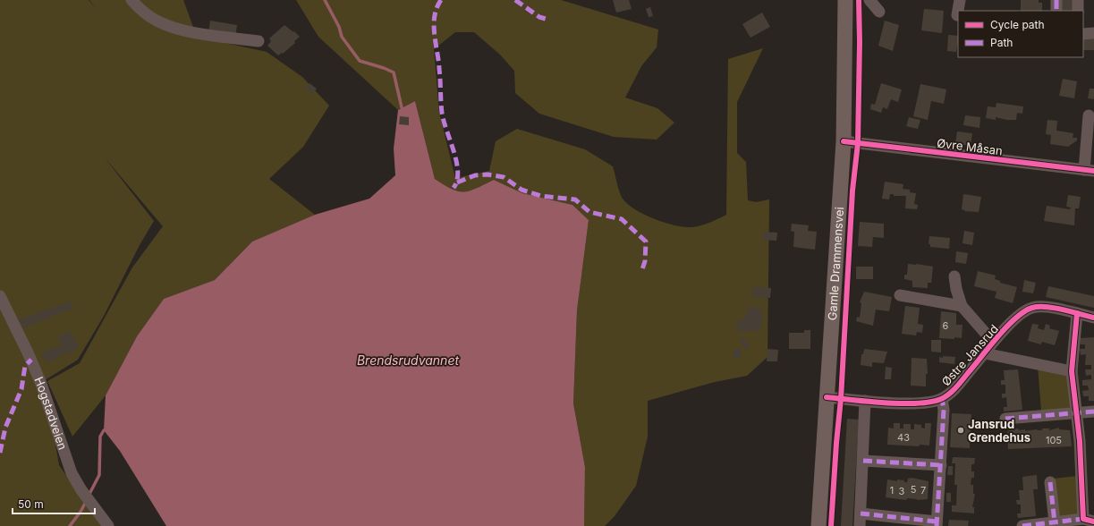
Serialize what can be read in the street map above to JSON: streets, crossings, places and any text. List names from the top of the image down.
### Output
{
  "streets": {
    "main road": ["Gamle Drammensvei"],
    "street": ["Øvre Måsan", "Østre Jansrud", "Hogstadveien"]
  },
  "crossings": [
    ["Øvre Måsan", "Gamle Drammensvei"],
    ["Gamle Drammensvei", "Østre Jansrud"]
  ],
  "water": ["Brendsrudvannet"],
  "places": ["Jansrud Grendehus"],
  "house_numbers": [
    "6",
    "43",
    "105",
    "5",
    "1",
    "7",
    "3"
  ],
  "legend": ["Cycle path", "Path"],
  "scale_bar": "50 m"
}
